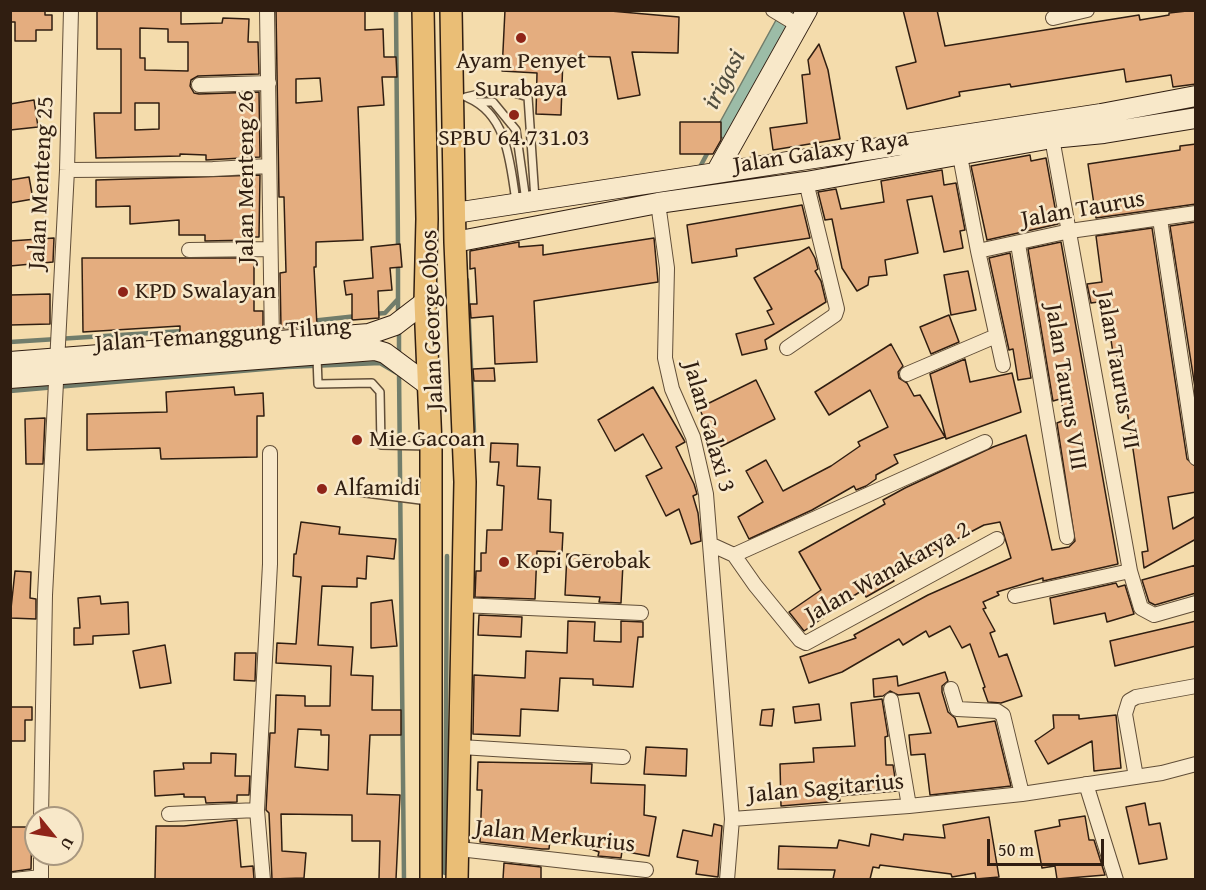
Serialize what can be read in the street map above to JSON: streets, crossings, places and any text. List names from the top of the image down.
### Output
{
  "streets": {
    "main road": ["Jalan George Obos"],
    "street": [
      "Jalan Galaxy Raya",
      "Jalan Menteng 26",
      "Jalan Menteng 25",
      "Jalan Taurus",
      "Jalan Temanggung Tilung",
      "Jalan Taurus VII",
      "Jalan Taurus VIII",
      "Jalan Galaxi 3",
      "Jalan Wanakarya 2",
      "Jalan Sagitarius",
      "Jalan Merkurius"
    ]
  },
  "crossings": [
    ["Jalan Galaxy Raya", "Jalan George Obos"],
    ["Jalan Galaxy Raya", "Jalan Taurus VII"],
    ["Jalan Galaxy Raya", "Jalan Galaxi 3"],
    ["Jalan Menteng 25", "Jalan Temanggung Tilung"],
    ["Jalan Taurus", "Jalan Taurus VII"],
    ["Jalan Taurus", "Jalan Taurus VIII"],
    ["Jalan George Obos", "Jalan Temanggung Tilung"],
    ["Jalan George Obos", "Jalan Merkurius"],
    ["Jalan Galaxi 3", "Jalan Sagitarius"]
  ],
  "water": ["irigasi"],
  "places": [
    "Ayam Penyet Surabaya",
    "SPBU 64.731.03",
    "KPD Swalayan",
    "Mie Gacoan",
    "Alfamidi",
    "Kopi Gerobak"
  ],
  "scale_bar": "50 m",
  "north": "bottom right"
}
